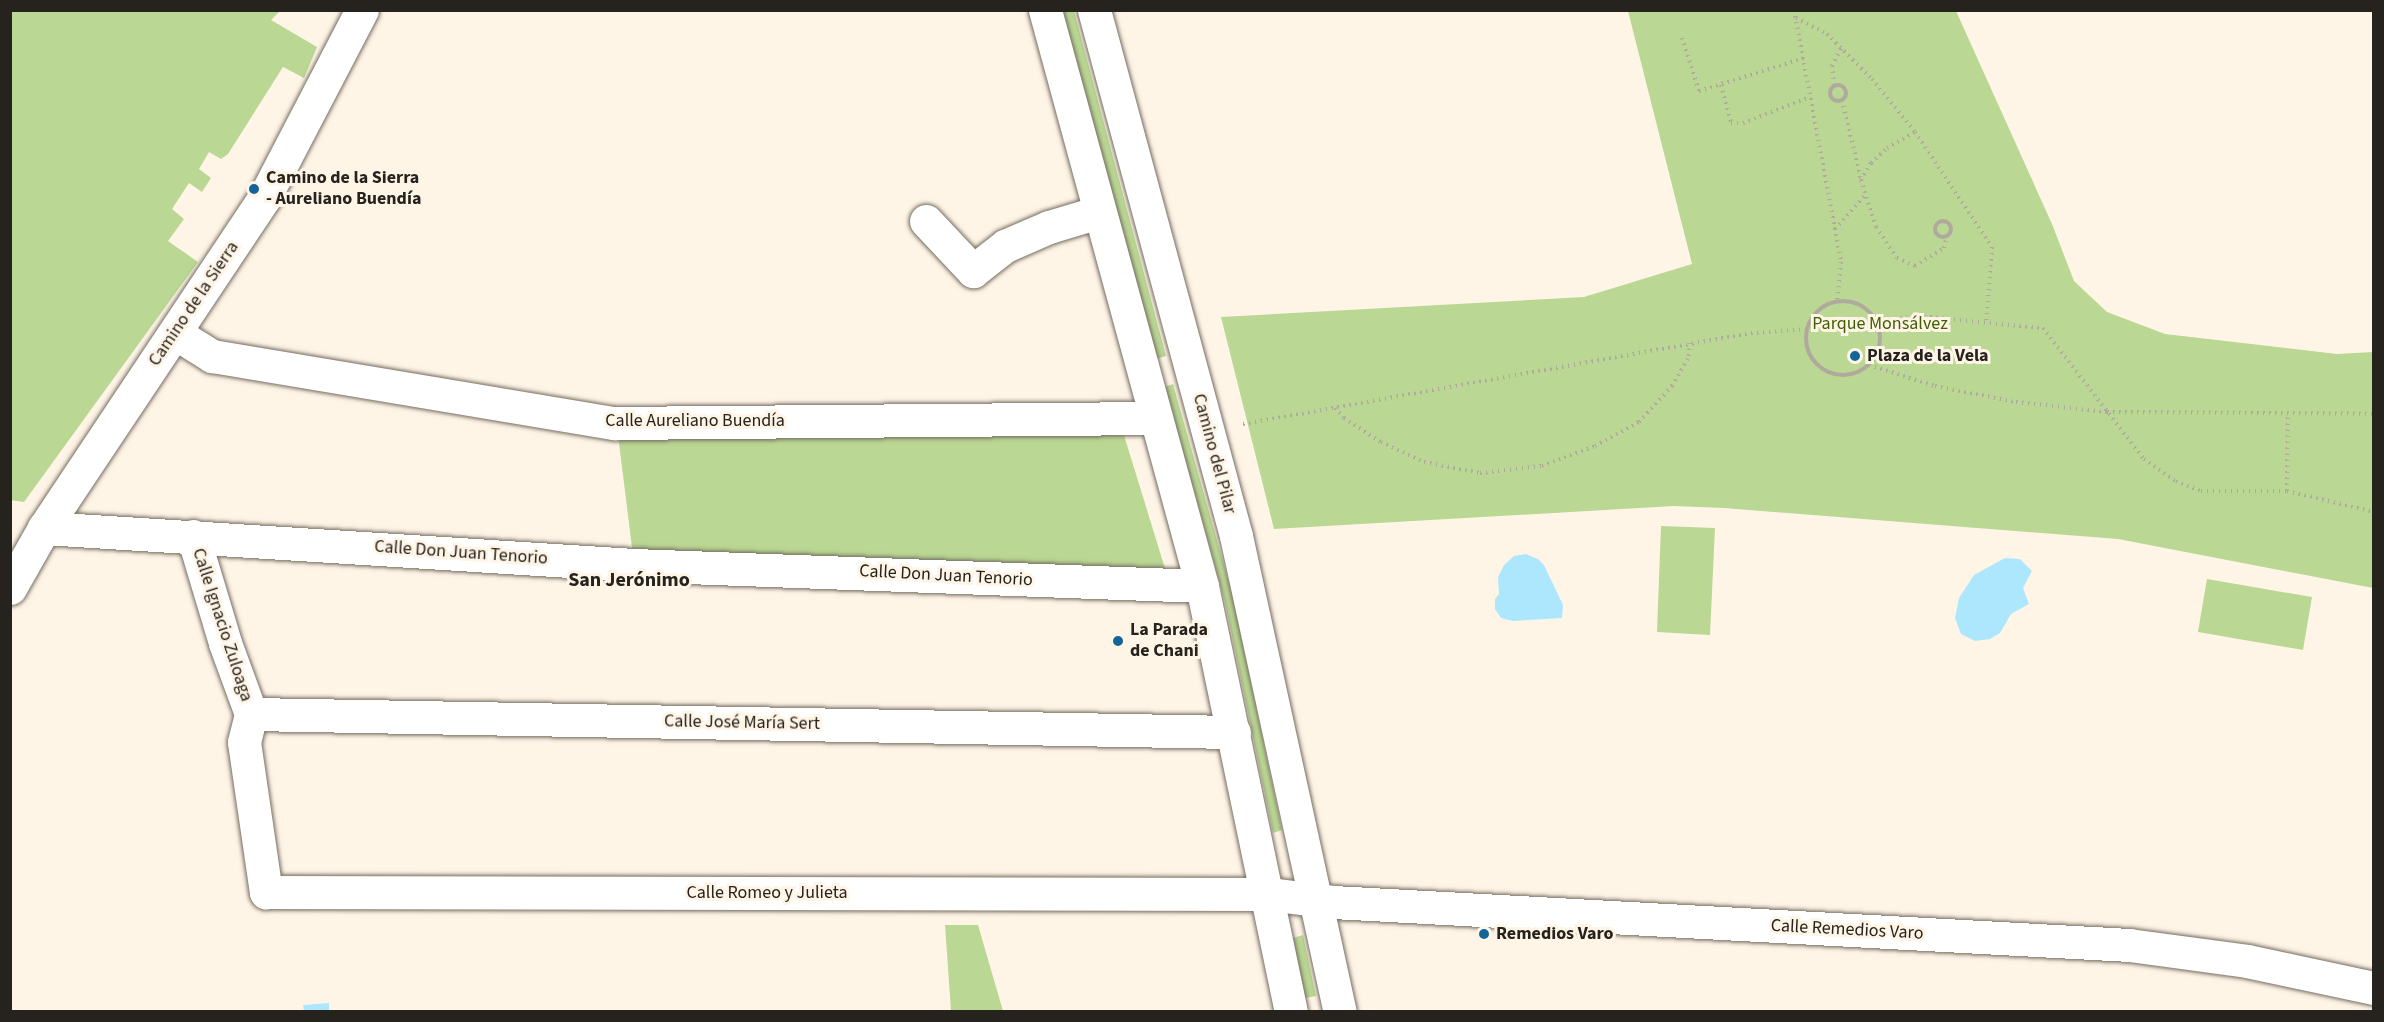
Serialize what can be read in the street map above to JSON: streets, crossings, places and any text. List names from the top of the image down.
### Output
{
  "streets": {
    "street": [
      "Camino de la Sierra",
      "Calle Aureliano Buendía",
      "Camino del Pilar",
      "Calle Don Juan Tenorio",
      "Calle Ignacio Zuloaga",
      "Calle José María Sert",
      "Calle Romeo y Julieta",
      "Calle Remedios Varo"
    ]
  },
  "crossings": [
    ["Camino de la Sierra", "Calle Aureliano Buendía"],
    ["Camino de la Sierra", "Calle Don Juan Tenorio"],
    ["Camino del Pilar", "Calle Remedios Varo"],
    ["Calle Don Juan Tenorio", "Calle Ignacio Zuloaga"],
    ["Calle Ignacio Zuloaga", "Calle José María Sert"],
    ["Calle Ignacio Zuloaga", "Calle Romeo y Julieta"]
  ],
  "districts": ["San Jerónimo"],
  "parks": ["Parque Monsálvez"],
  "places": [
    "Camino de la Sierra - Aureliano Buendía",
    "Plaza de la Vela",
    "La Parada de Chani",
    "Remedios Varo"
  ]
}
